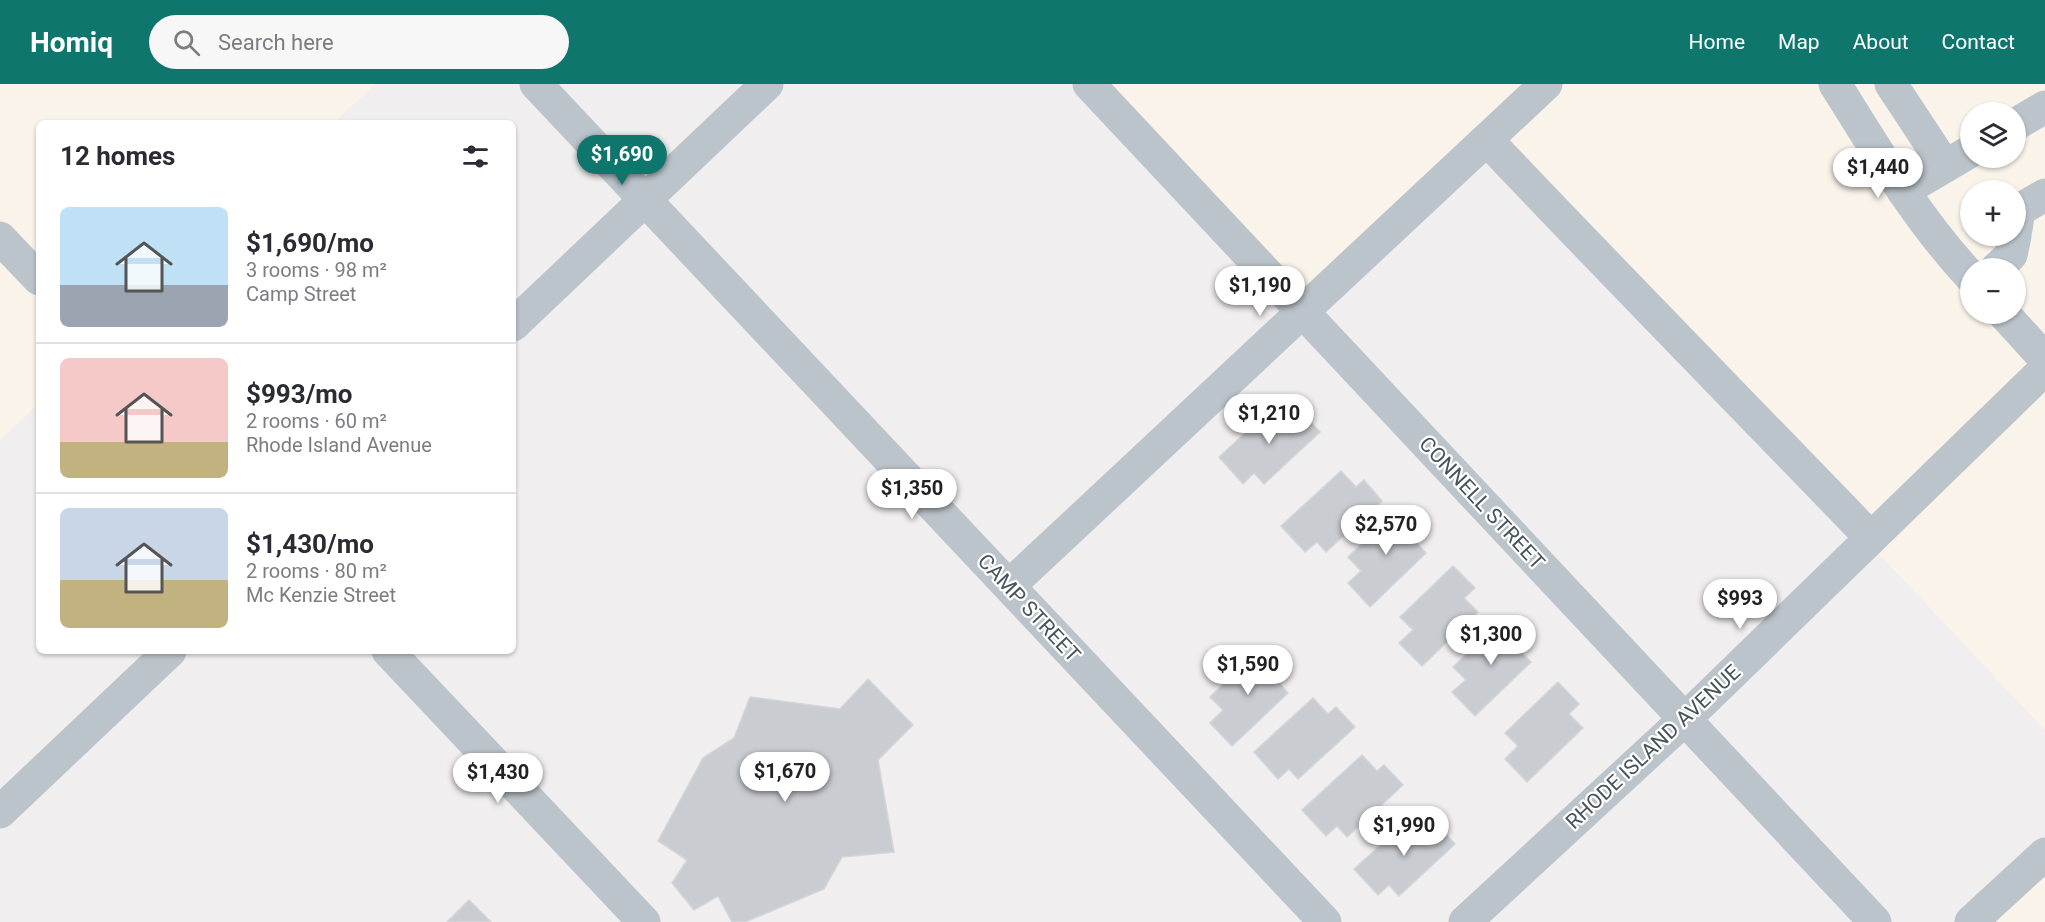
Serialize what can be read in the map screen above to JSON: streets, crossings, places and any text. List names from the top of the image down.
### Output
{
  "streets": {
    "street": ["CONNELL STREET", "CAMP STREET", "RHODE ISLAND AVENUE"]
  },
  "crossings": [
    ["CONNELL STREET", "RHODE ISLAND AVENUE"]
  ],
  "page": {
    "header": "Homiq",
    "search": "Search here",
    "nav": [
      "Home",
      "Map",
      "About",
      "Contact"
    ],
    "map_buttons": ["+", "−"],
    "heading": "12 homes",
    "price": [
      "$1,690",
      "$1,440",
      "$1,190",
      "$1,210",
      "$1,350",
      "$2,570",
      "$993",
      "$1,300",
      "$1,590",
      "$1,670",
      "$1,430",
      "$1,990"
    ],
    "list": [
      {
        "name": "$1,690/mo",
        "note": "3 rooms · 98 m² · Camp Street"
      },
      {
        "name": "$993/mo",
        "note": "2 rooms · 60 m² · Rhode Island Avenue"
      },
      {
        "name": "$1,430/mo",
        "note": "2 rooms · 80 m² · Mc Kenzie Street"
      }
    ]
  }
}
